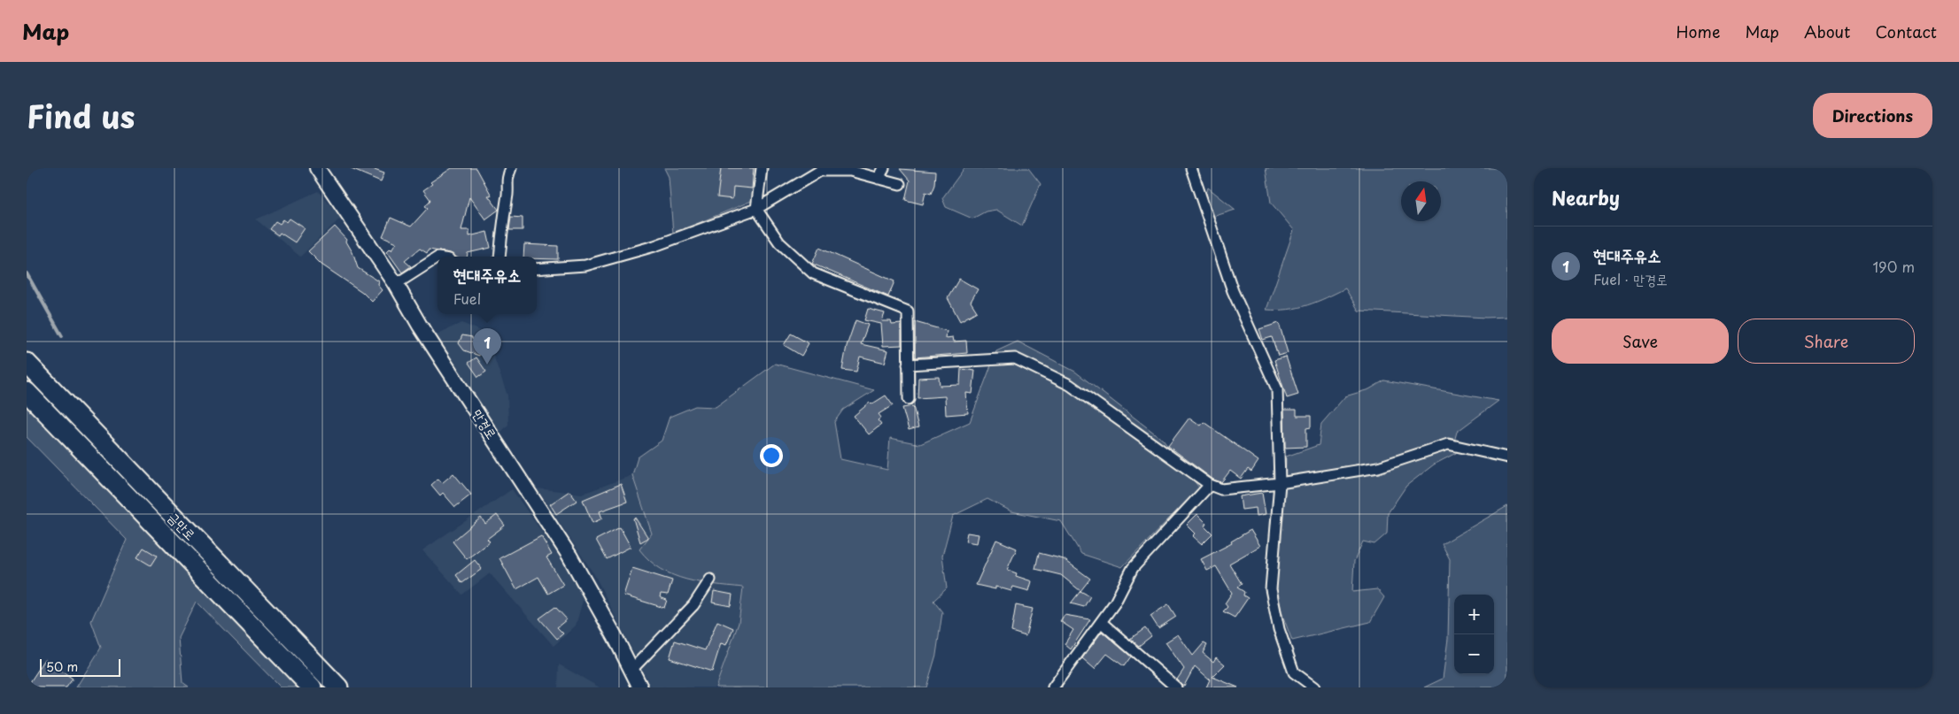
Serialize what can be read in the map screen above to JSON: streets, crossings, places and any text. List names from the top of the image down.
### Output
{
  "streets": {
    "highway": ["금만로"],
    "street": ["만경로"]
  },
  "scale_bar": "50 m",
  "north": "top",
  "page": {
    "header": "Map",
    "nav": [
      "Home",
      "Map",
      "About",
      "Contact"
    ],
    "title": "Find us",
    "buttons": [
      "Directions",
      ["Save", "Share"]
    ],
    "heading": "Nearby",
    "list": [
      {
        "mark": "1",
        "name": "현대주유소",
        "note": "Fuel · 만경로",
        "value": "190 m"
      }
    ],
    "popup": ["현대주유소", "Fuel"],
    "pins": "1",
    "map_buttons": ["+", "−"],
    "scale": "50 m"
  }
}
